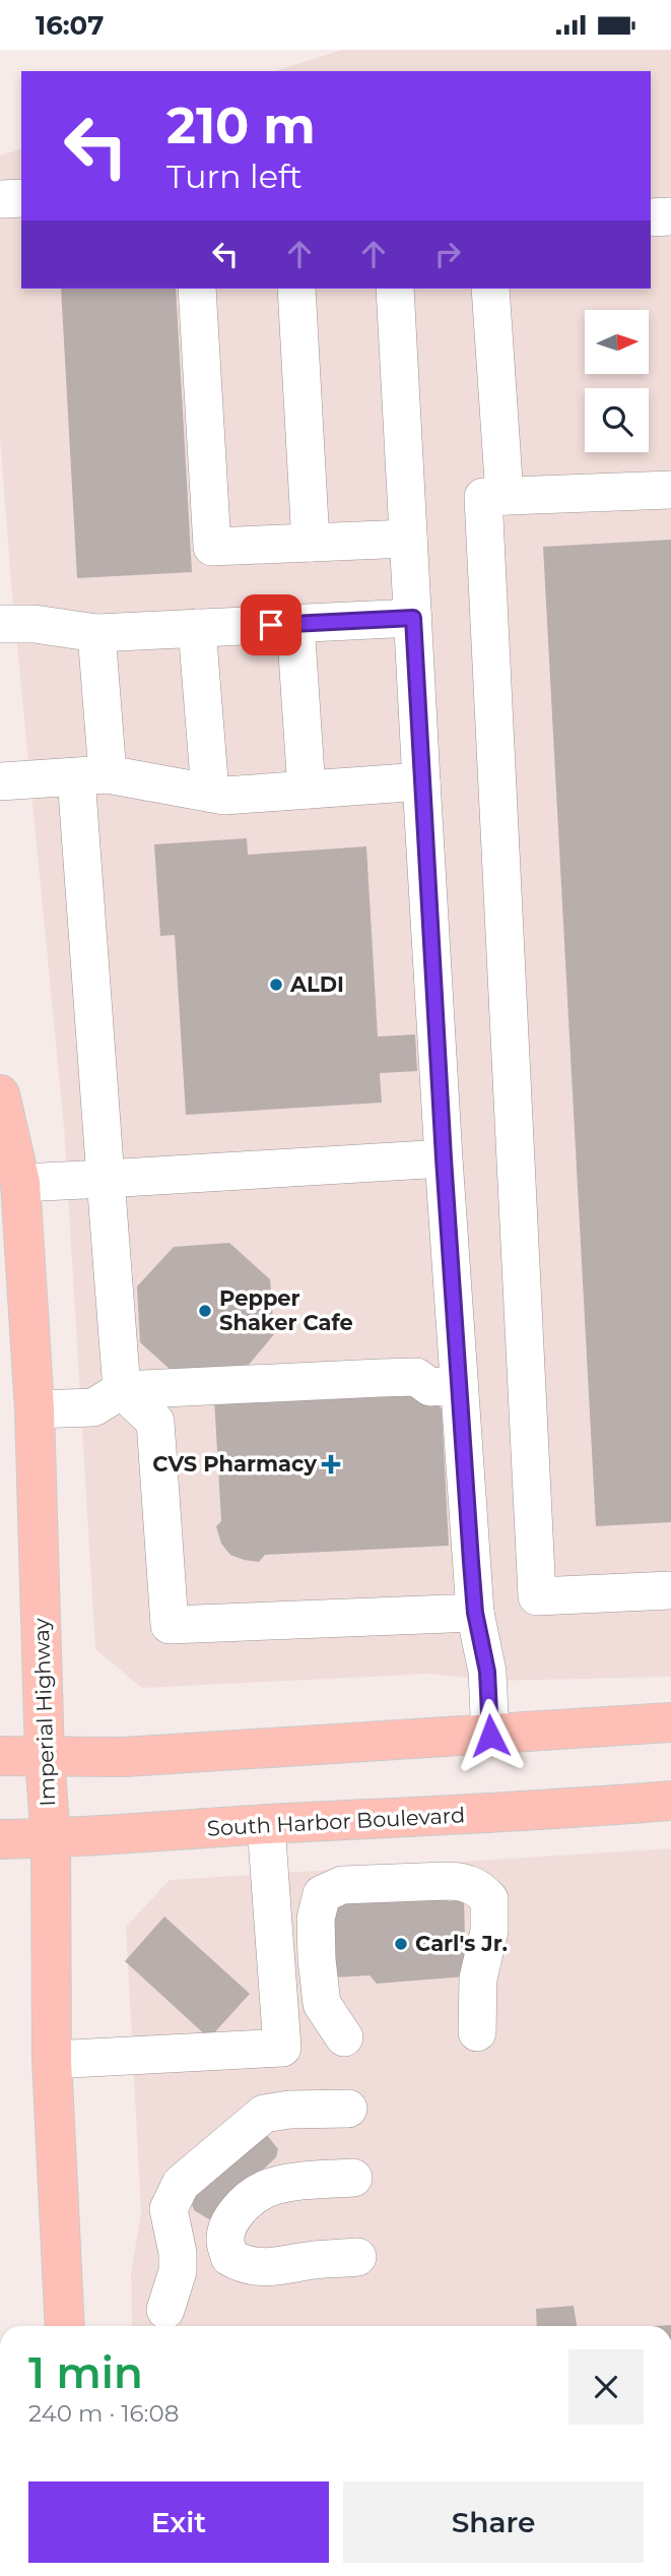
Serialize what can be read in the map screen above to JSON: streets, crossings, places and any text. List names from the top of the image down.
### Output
{
  "streets": {
    "main road": ["Imperial Highway", "South Harbor Boulevard"]
  },
  "crossings": [
    ["Imperial Highway", "South Harbor Boulevard"]
  ],
  "places": {
    "other": ["ALDI", "Pepper Shaker Cafe", "Carl's Jr."],
    "health": ["CVS Pharmacy"]
  },
  "north": "right",
  "page": {
    "status": "16:07",
    "turn": ["210 m", "Turn left"],
    "heading": ["1 min", "240 m · 16:08"],
    "buttons": ["Exit", "Share"]
  }
}
